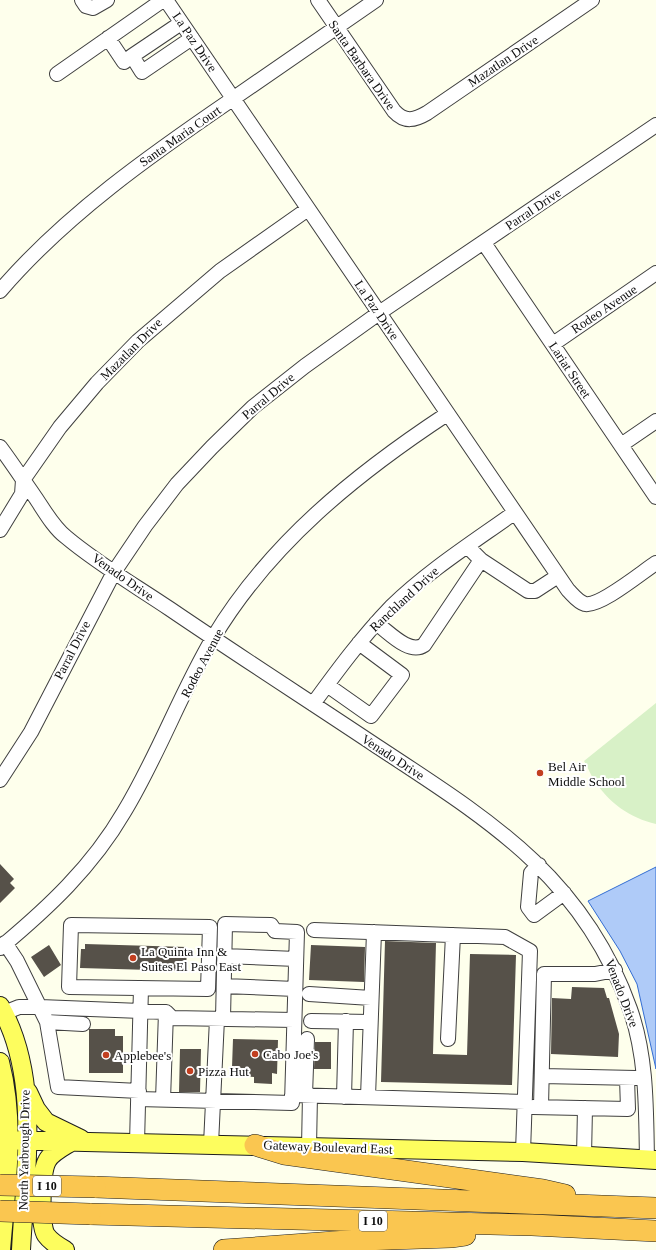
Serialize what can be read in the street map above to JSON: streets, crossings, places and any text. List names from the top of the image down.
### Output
{
  "streets": {
    "highway": ["I 10"],
    "main road": ["Gateway Boulevard East", "North Yarbrough Drive"],
    "street": [
      "La Paz Drive",
      "Mazatlan Drive",
      "Santa Barbara Drive",
      "Santa Maria Court",
      "Parral Drive",
      "Rodeo Avenue",
      "Lariat Street",
      "Venado Drive",
      "Ranchland Drive"
    ]
  },
  "crossings": [
    ["La Paz Drive", "Mazatlan Drive"],
    ["La Paz Drive", "Santa Maria Court"],
    ["La Paz Drive", "Parral Drive"],
    ["La Paz Drive", "Rodeo Avenue"],
    ["La Paz Drive", "Ranchland Drive"],
    ["Mazatlan Drive", "Santa Barbara Drive"],
    ["Mazatlan Drive", "Venado Drive"],
    ["Santa Barbara Drive", "Santa Maria Court"],
    ["Parral Drive", "Lariat Street"],
    ["Parral Drive", "Venado Drive"],
    ["Rodeo Avenue", "Lariat Street"],
    ["Rodeo Avenue", "Venado Drive"],
    ["Venado Drive", "Ranchland Drive"],
    ["Venado Drive", "Gateway Boulevard East"],
    ["Gateway Boulevard East", "North Yarbrough Drive"]
  ],
  "places": [
    "Bel Air Middle School",
    "La Quinta Inn & Suites El Paso East",
    "Cabo Joe's",
    "Applebee's",
    "Pizza Hut"
  ]
}
